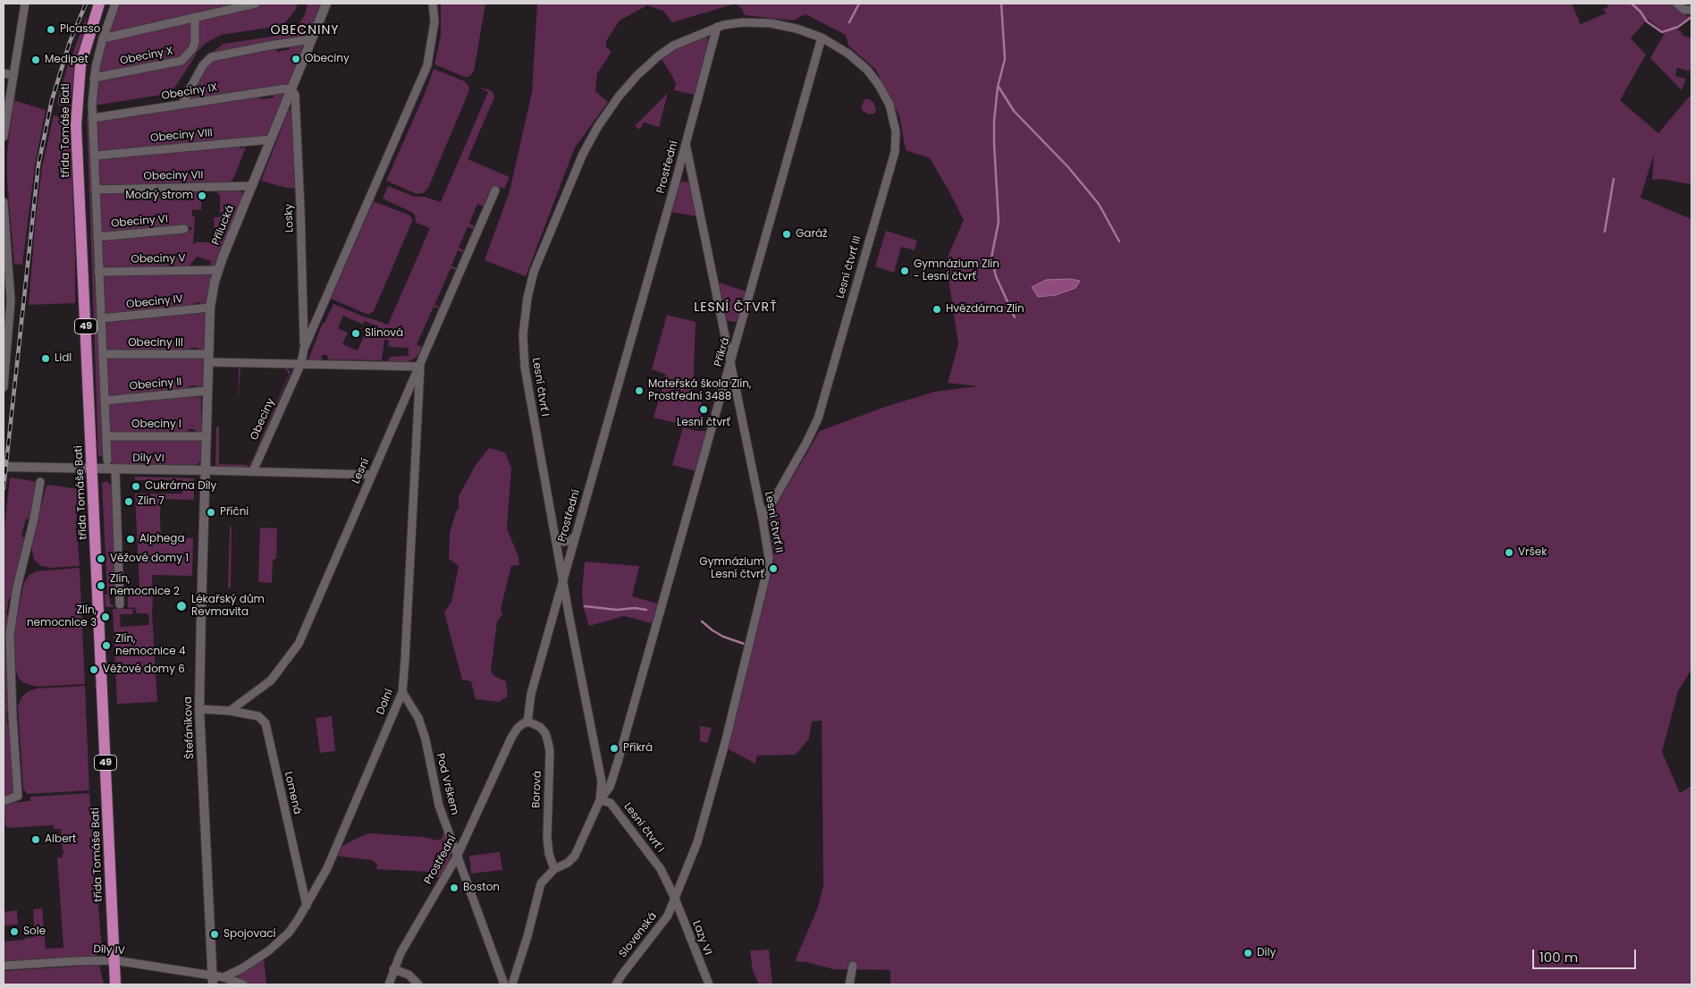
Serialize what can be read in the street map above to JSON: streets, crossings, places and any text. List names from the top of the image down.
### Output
{
  "streets": {
    "main road": ["třída Tomáše Bati", "49"],
    "street": [
      "Obeciny X",
      "Obeciny IX",
      "Obeciny VIII",
      "Prostřední",
      "Obeciny VII",
      "Losky",
      "Obeciny VI",
      "Přílucká",
      "Obeciny V",
      "Lesní čtvrť III",
      "Obeciny IV",
      "Obeciny III",
      "Příkrá",
      "Obeciny II",
      "Lesní čtvrť I",
      "Obeciny",
      "Obeciny I",
      "Díly VI",
      "Lesní",
      "Lesní čtvrť II",
      "Dolní",
      "Štefánikova",
      "Pod Vrškem",
      "Borová",
      "Lomená",
      "Slovenská",
      "Lazy VI",
      "Díly IV"
    ]
  },
  "crossings": [
    ["Obeciny IX", "Losky"],
    ["Obeciny IX", "Přílucká"],
    ["třída Tomáše Bati", "Díly VI"],
    ["třída Tomáše Bati", "Díly IV"],
    ["Obeciny VIII", "Přílucká"],
    ["Prostřední", "Lesní čtvrť I"],
    ["Prostřední", "Lesní čtvrť II"],
    ["Prostřední", "Pod Vrškem"],
    ["Prostřední", "Borová"],
    ["Obeciny VII", "Přílucká"],
    ["Losky", "Přílucká"],
    ["Losky", "Obeciny"],
    ["Přílucká", "Obeciny V"],
    ["Přílucká", "Obeciny IV"],
    ["Přílucká", "Obeciny III"],
    ["Přílucká", "Obeciny II"],
    ["Přílucká", "Obeciny I"],
    ["Přílucká", "Díly VI"],
    ["Přílucká", "Štefánikova"],
    ["Lesní čtvrť III", "Příkrá"],
    ["Lesní čtvrť III", "Lesní čtvrť I"],
    ["Lesní čtvrť III", "Lesní čtvrť II"],
    ["Příkrá", "Lesní čtvrť I"],
    ["Příkrá", "Lesní čtvrť II"],
    ["Příkrá", "Borová"],
    ["Lesní čtvrť I", "Lesní čtvrť II"],
    ["Lesní čtvrť I", "Slovenská"],
    ["Lesní čtvrť I", "Lazy VI"],
    ["Díly VI", "Štefánikova"],
    ["Lesní", "Dolní"],
    ["Lesní", "Lomená"],
    ["Lesní čtvrť II", "Slovenská"],
    ["Lesní čtvrť II", "Lazy VI"],
    ["Dolní", "Pod Vrškem"],
    ["Dolní", "Lomená"],
    ["Štefánikova", "Díly IV"],
    ["Slovenská", "Lazy VI"]
  ],
  "districts": ["OBECNINY", "LESNÍ ČTVRŤ"],
  "places": [
    "Picasso",
    "Obeciny",
    "Medipet",
    "Modrý strom",
    "Garáž",
    "Gymnázium Zlín - Lesní čtvrť",
    "Hvězdárna Zlín",
    "Slínová",
    "Lidl",
    "Mateřská škola Zlín, Prostřední 3488",
    "Lesní čtvrť",
    "Cukrárna Díly",
    "Zlín 7",
    "Příční",
    "Alphega",
    "Vršek",
    "Věžové domy 1",
    "Gymnázium Lesní čtvrť",
    "Zlín, nemocnice 2",
    "Lékařský dům Revmavita",
    "Zlín, nemocnice 3",
    "Zlín, nemocnice 4",
    "Věžové domy 6",
    "Příkrá",
    "Albert",
    "Boston",
    "Sole",
    "Spojovací",
    "Díly"
  ],
  "scale_bar": "100 m"
}
